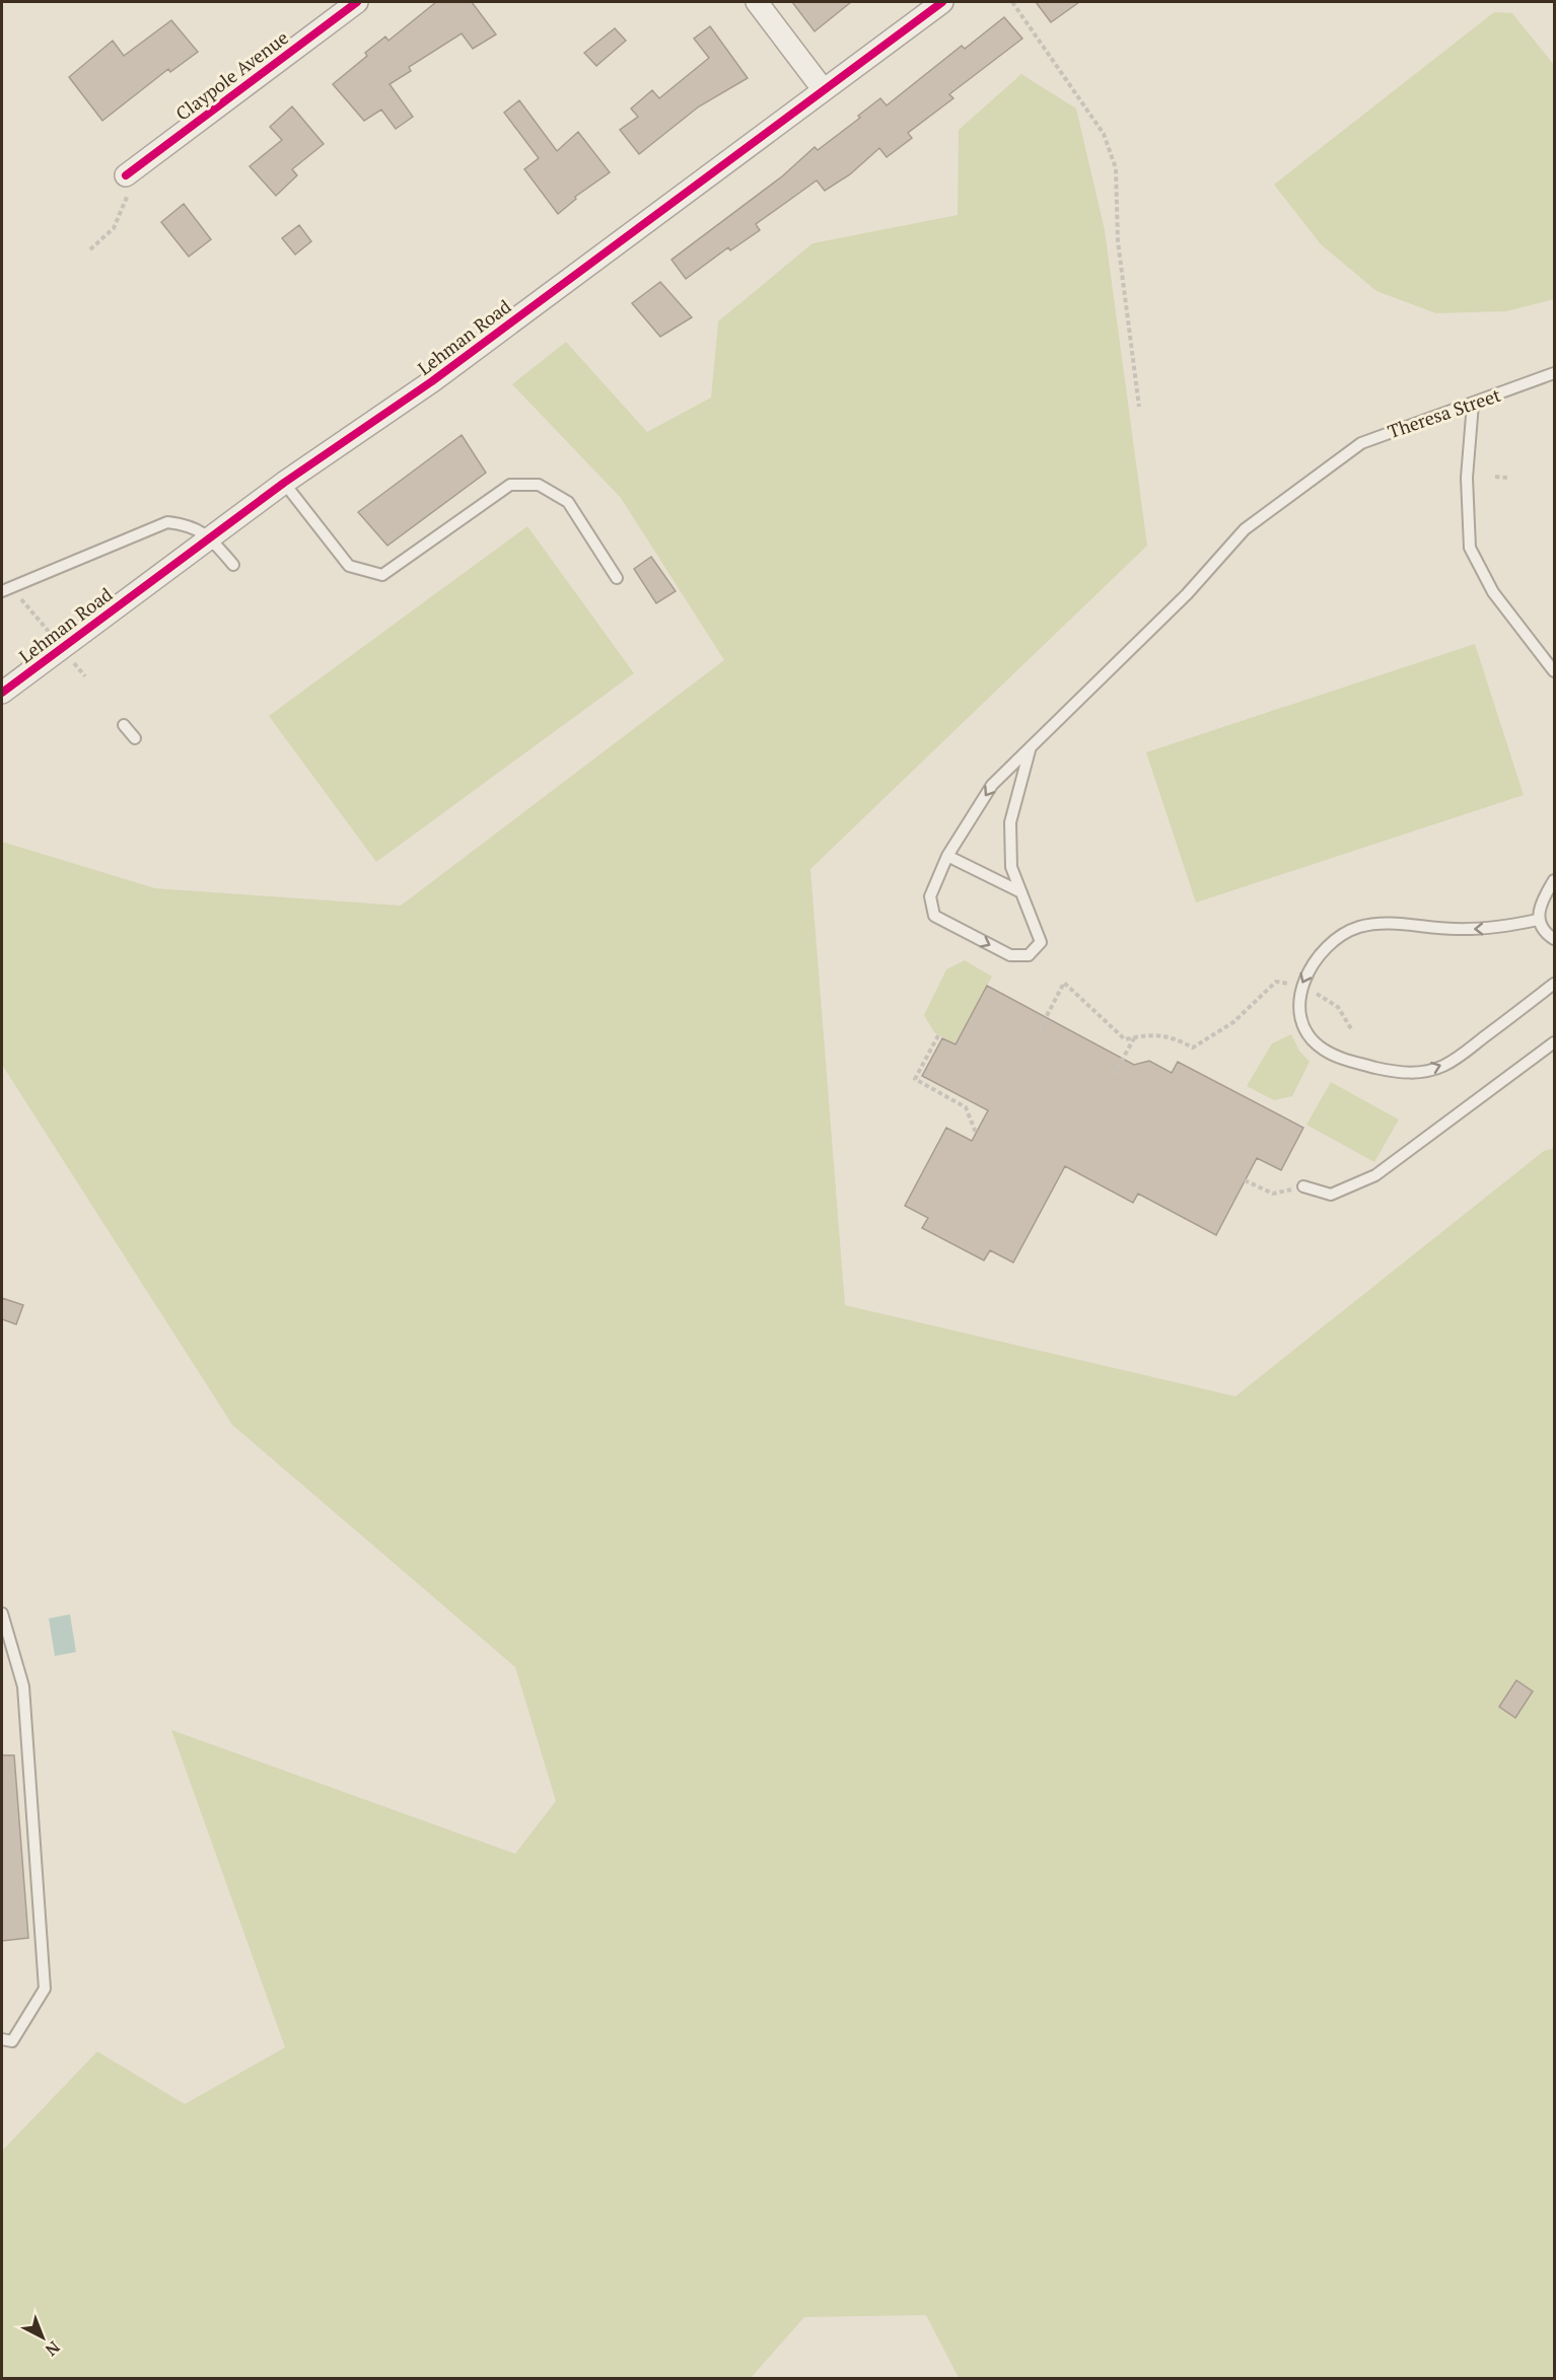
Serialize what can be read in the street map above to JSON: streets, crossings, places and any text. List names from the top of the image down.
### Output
{
  "streets": {
    "street": ["Claypole Avenue", "Lehman Road"],
    "lane": ["Theresa Street"]
  },
  "north": "bottom right"
}
